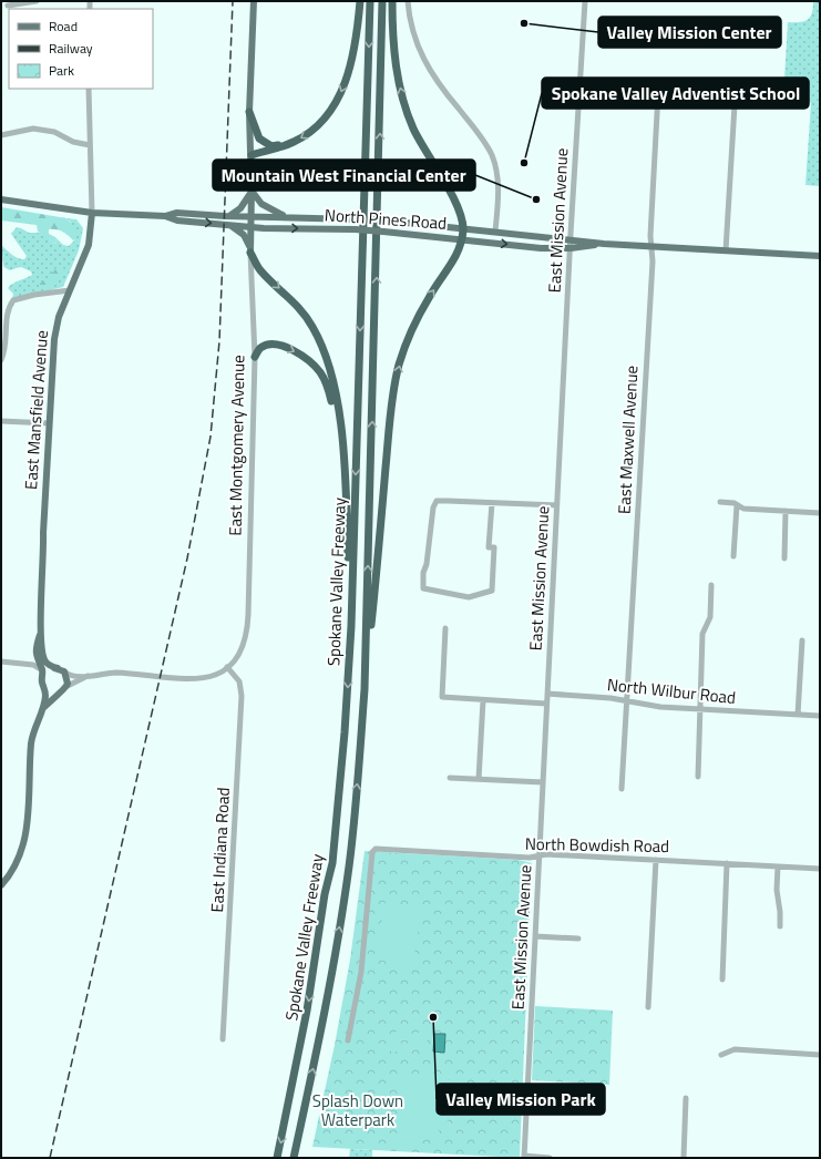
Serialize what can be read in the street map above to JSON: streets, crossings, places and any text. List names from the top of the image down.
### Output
{
  "streets": {
    "highway": ["Spokane Valley Freeway"],
    "main road": ["North Pines Road", "East Mansfield Avenue", "East Montgomery Avenue"],
    "street": [
      "East Mission Avenue",
      "East Maxwell Avenue",
      "North Wilbur Road",
      "North Bowdish Road",
      "East Indiana Road"
    ]
  },
  "crossings": [
    ["North Pines Road", "East Mission Avenue"],
    ["North Pines Road", "East Mansfield Avenue"],
    ["North Pines Road", "East Maxwell Avenue"],
    ["North Pines Road", "East Montgomery Avenue"],
    ["East Mission Avenue", "North Wilbur Road"],
    ["East Mission Avenue", "North Bowdish Road"],
    ["East Maxwell Avenue", "North Wilbur Road"],
    ["East Montgomery Avenue", "East Indiana Road"]
  ],
  "parks": ["Splash Down Waterpark"],
  "places": [
    "Valley Mission Center",
    "Spokane Valley Adventist School",
    "Mountain West Financial Center",
    "Valley Mission Park"
  ],
  "legend": ["Road", "Railway", "Park"]
}
